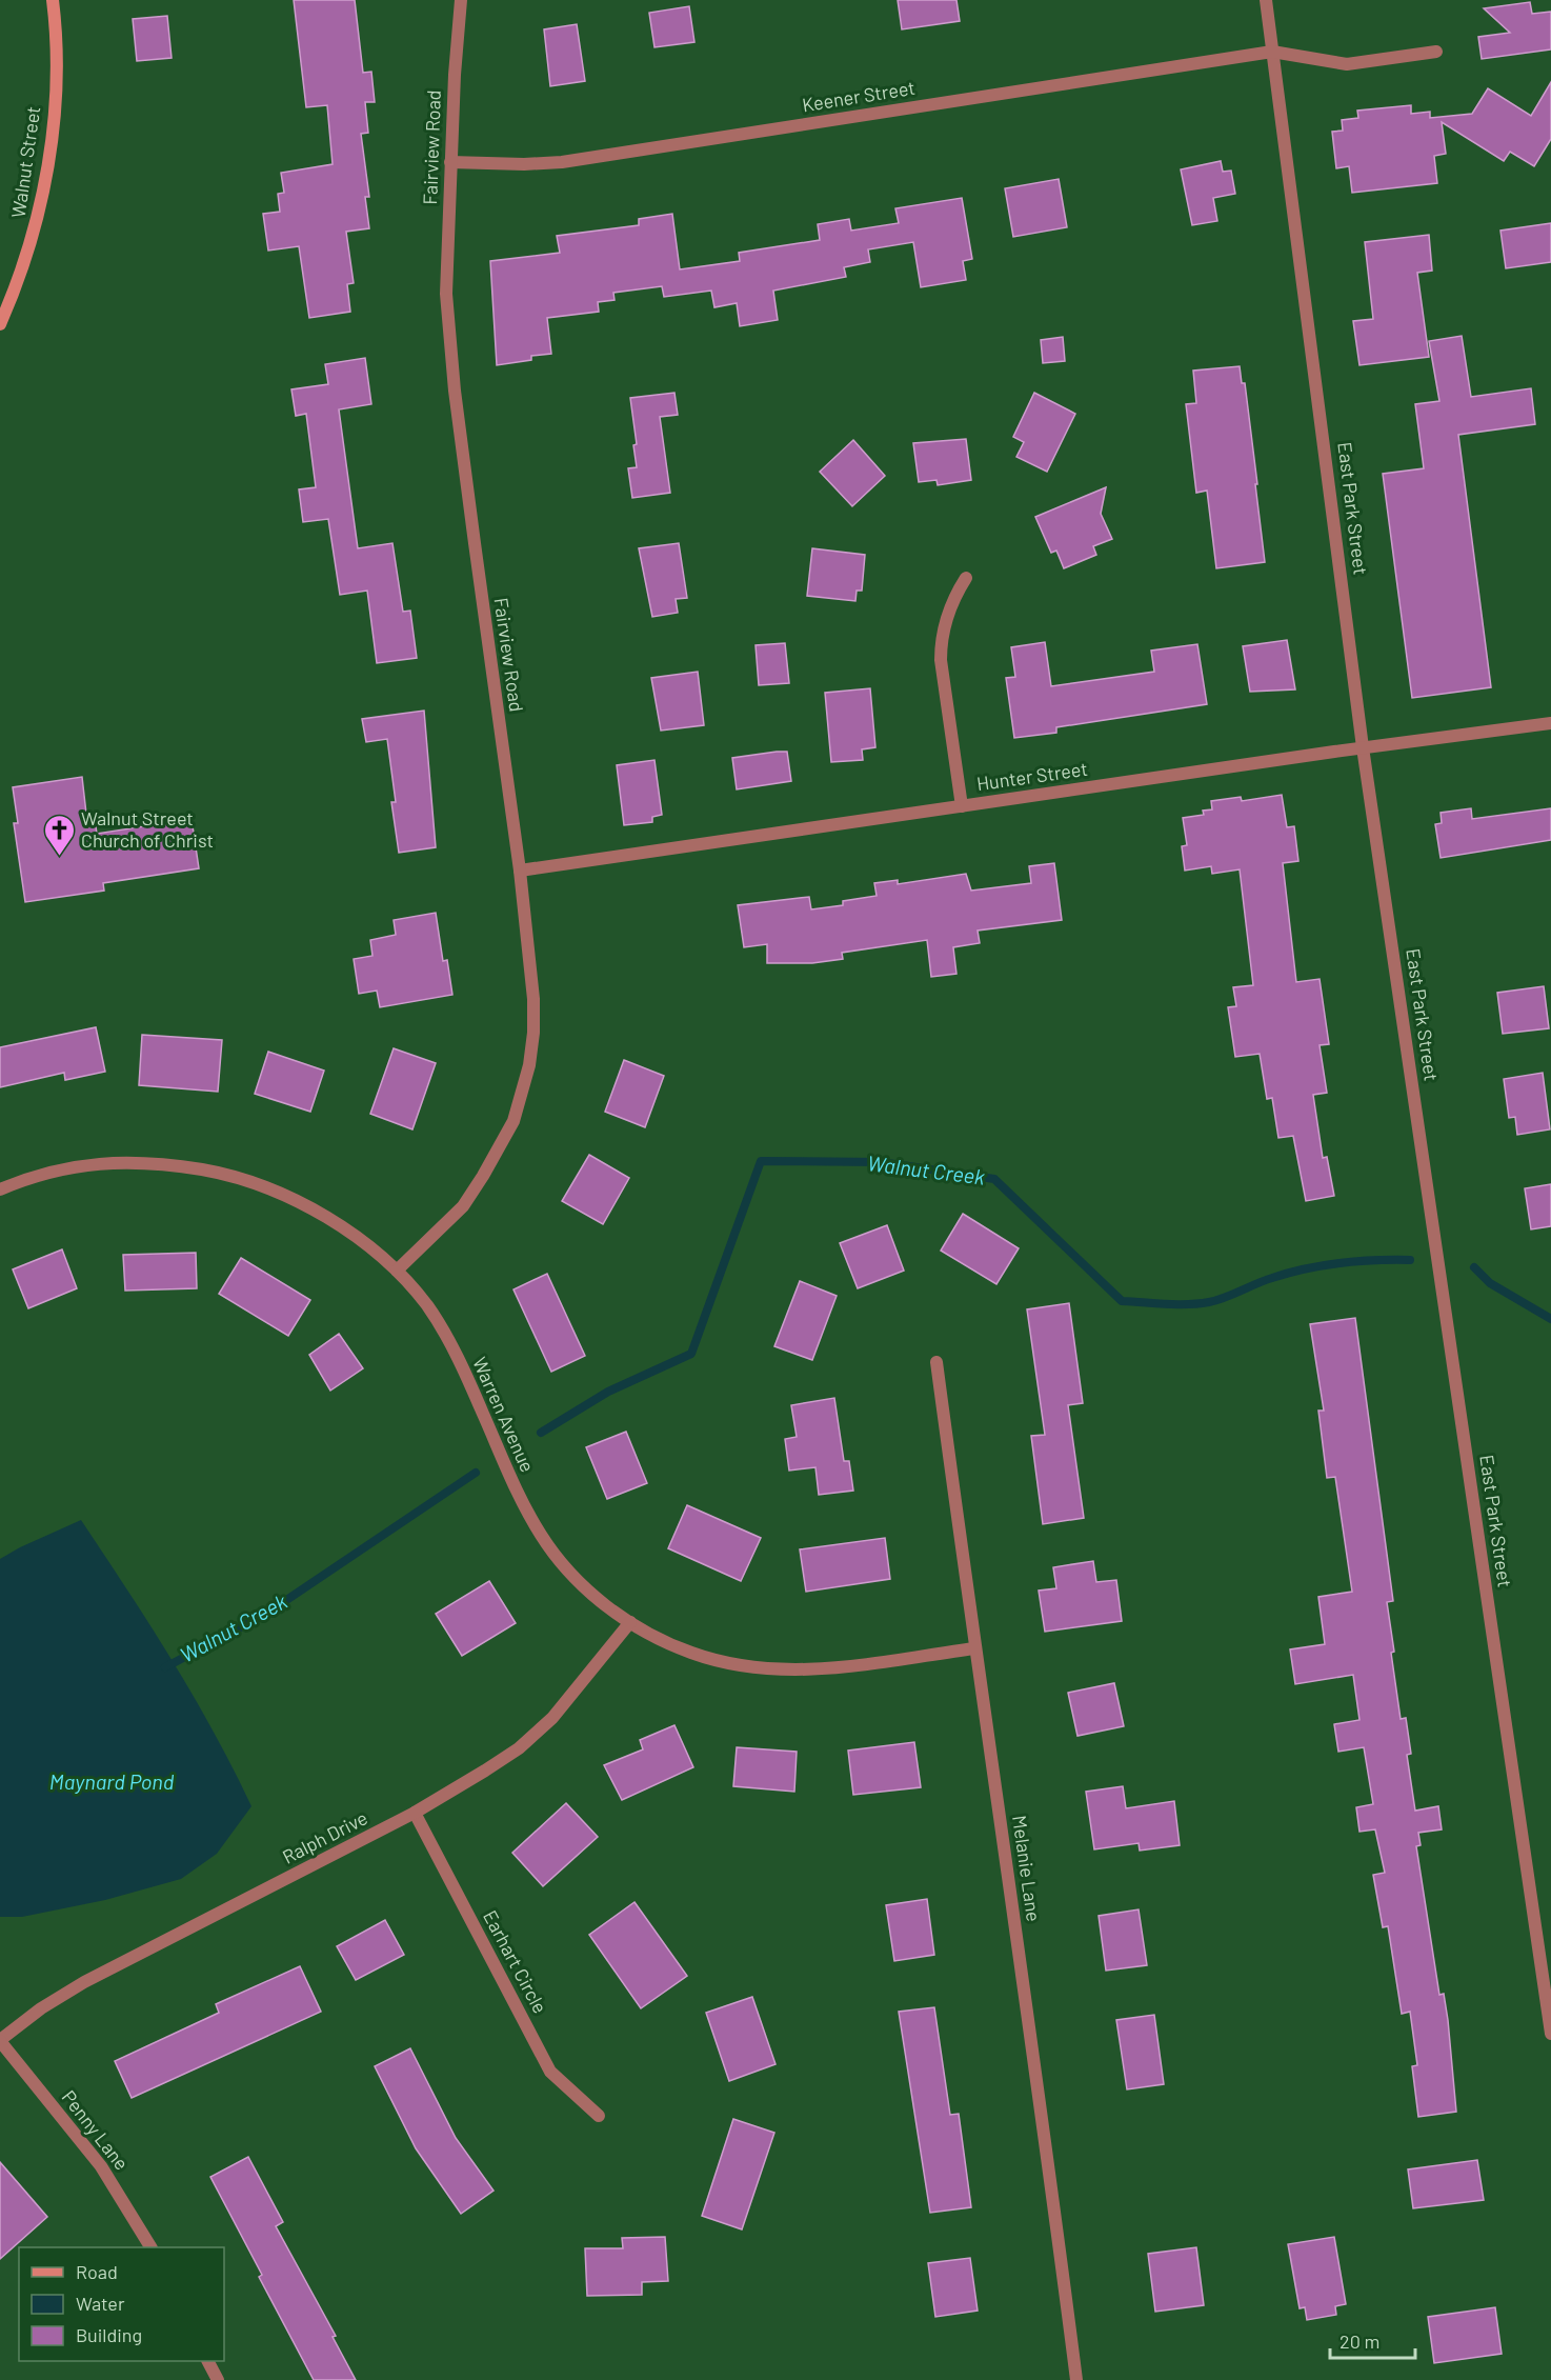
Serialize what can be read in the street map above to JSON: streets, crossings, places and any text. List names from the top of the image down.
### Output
{
  "streets": {
    "main road": ["Walnut Street"],
    "street": [
      "Keener Street",
      "Fairview Road",
      "East Park Street",
      "Hunter Street",
      "Warren Avenue",
      "Ralph Drive",
      "Melanie Lane",
      "Earhart Circle",
      "Penny Lane"
    ]
  },
  "crossings": [
    ["Keener Street", "Fairview Road"],
    ["Keener Street", "East Park Street"],
    ["Fairview Road", "Hunter Street"],
    ["Fairview Road", "Warren Avenue"],
    ["East Park Street", "Hunter Street"],
    ["Warren Avenue", "Ralph Drive"],
    ["Warren Avenue", "Melanie Lane"],
    ["Ralph Drive", "Earhart Circle"],
    ["Ralph Drive", "Penny Lane"]
  ],
  "water": ["Walnut Creek", "Maynard Pond"],
  "places": {
    "church": ["Walnut Street Church of Christ"]
  },
  "legend": ["Road", "Water", "Building"],
  "scale_bar": "20 m"
}
